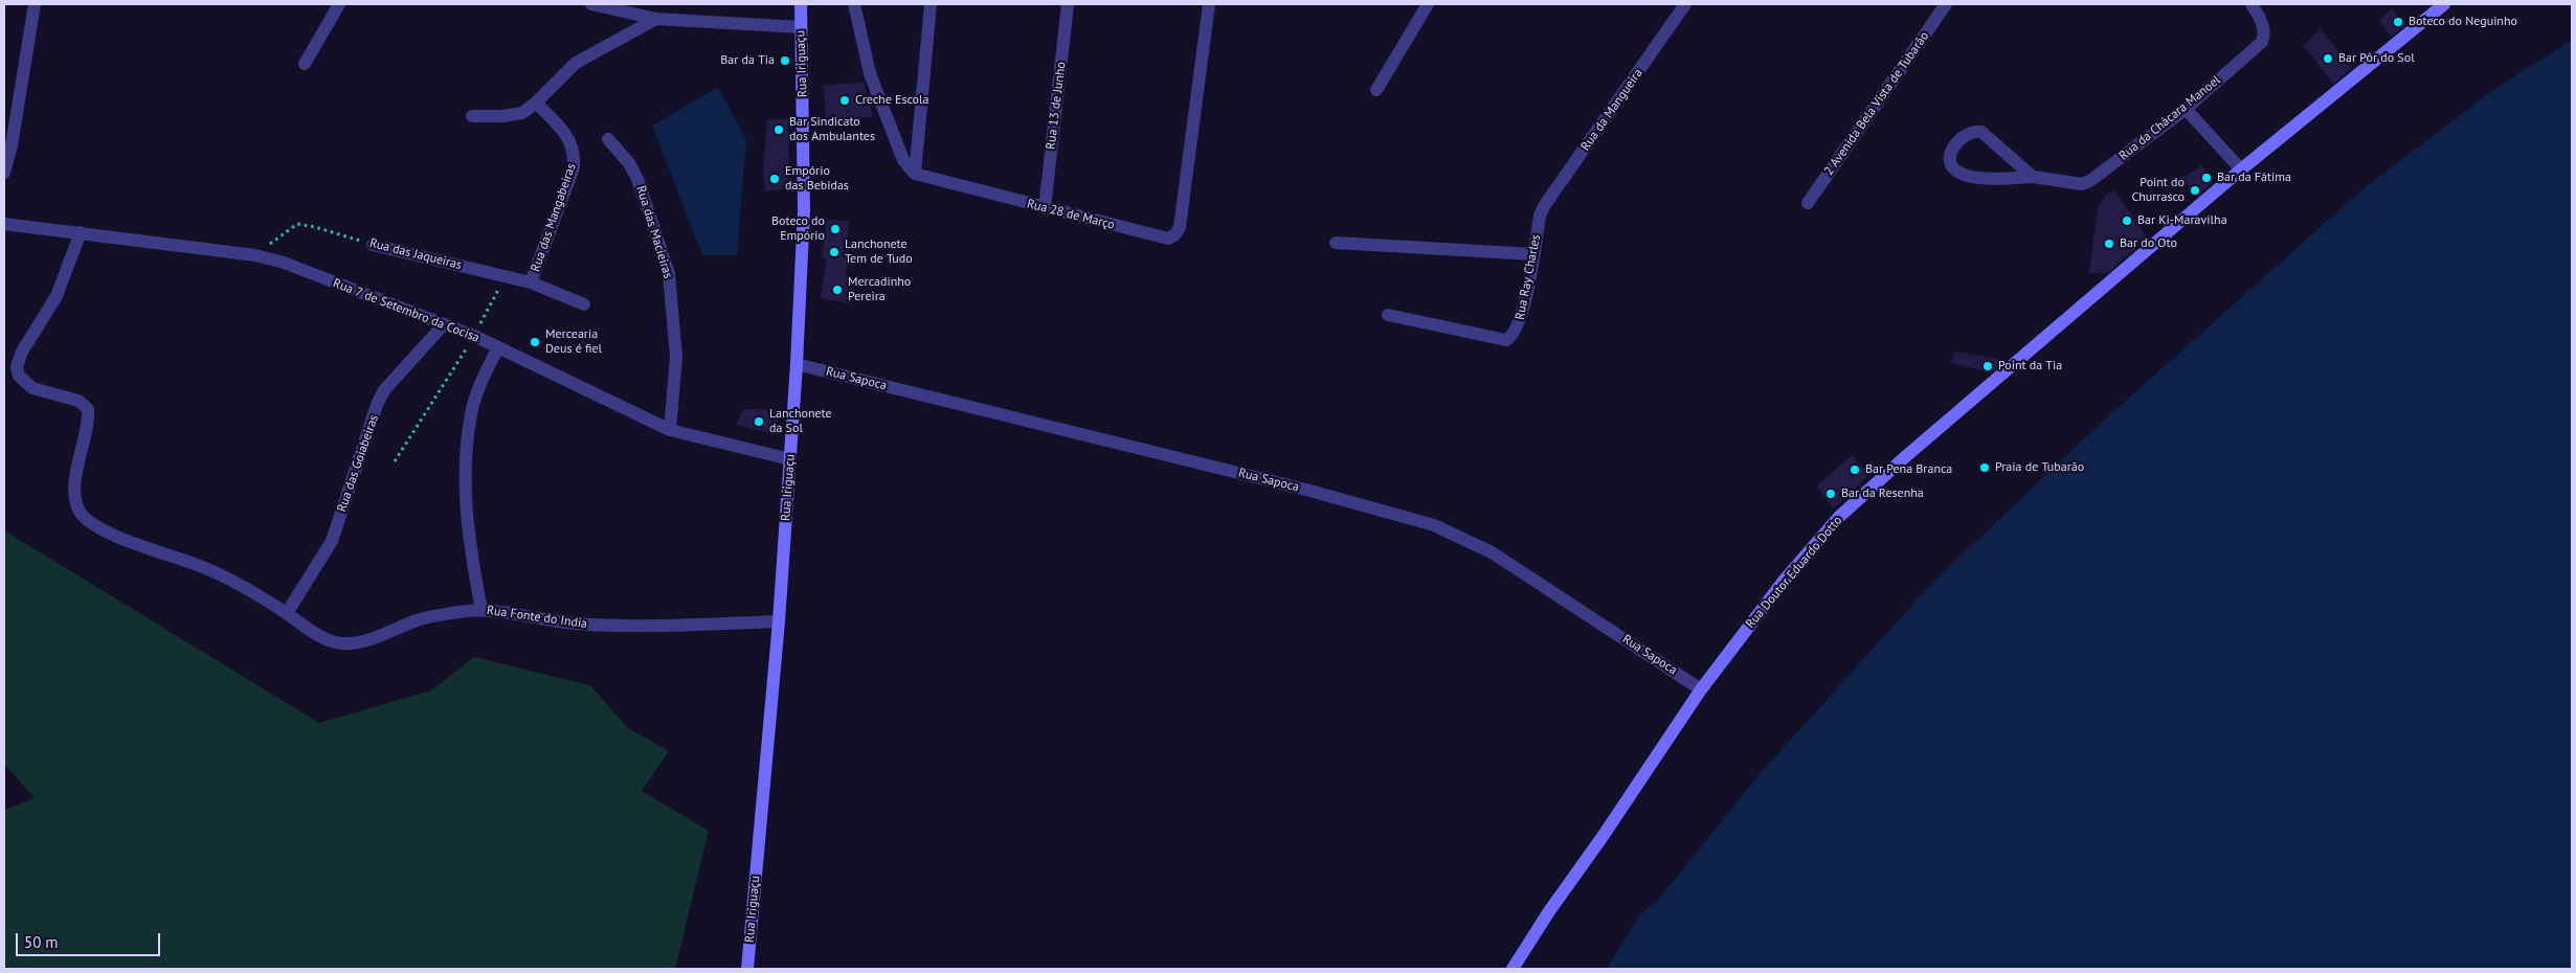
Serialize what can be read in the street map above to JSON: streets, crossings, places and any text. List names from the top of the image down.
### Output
{
  "streets": {
    "main road": ["Rua Iriguaçu", "Rua Doutor Eduardo Dotto"],
    "street": [
      "2 Avenida Bela Vista de Tubarão",
      "Rua 13 de Junho",
      "Rua da Mangueira",
      "Rua da Chácara Manoel",
      "Rua 28 de Março",
      "Rua das Mangabeiras",
      "Rua das Macieiras",
      "Rua das Jaqueiras",
      "Rua Ray Charles",
      "Rua 7 de Setembro da Cocisa",
      "Rua Sapoca",
      "Rua das Goiabeiras",
      "Rua Fonte do India"
    ]
  },
  "crossings": [
    ["Rua Iriguaçu", "Rua 7 de Setembro da Cocisa"],
    ["Rua Iriguaçu", "Rua Sapoca"],
    ["Rua Iriguaçu", "Rua Fonte do India"],
    ["Rua 13 de Junho", "Rua 28 de Março"],
    ["Rua da Mangueira", "Rua Ray Charles"],
    ["Rua das Mangabeiras", "Rua das Jaqueiras"],
    ["Rua das Macieiras", "Rua 7 de Setembro da Cocisa"],
    ["Rua das Jaqueiras", "Rua 7 de Setembro da Cocisa"],
    ["Rua 7 de Setembro da Cocisa", "Rua das Goiabeiras"],
    ["Rua 7 de Setembro da Cocisa", "Rua Fonte do India"],
    ["Rua Sapoca", "Rua Doutor Eduardo Dotto"],
    ["Rua das Goiabeiras", "Rua Fonte do India"]
  ],
  "places": [
    "Boteco do Neguinho",
    "Bar Pôr do Sol",
    "Bar da Tia",
    "Creche Escola",
    "Bar Sindicato dos Ambulantes",
    "Bar da Fátima",
    "Empório das Bebidas",
    "Point do Churrasco",
    "Bar Ki-Maravilha",
    "Boteco do Empório",
    "Bar do Oto",
    "Lanchonete Tem de Tudo",
    "Mercadinho Pereira",
    "Mercearia Deus é fiel",
    "Point da Tia",
    "Lanchonete da Sol",
    "Praia de Tubarão",
    "Bar Pena Branca",
    "Bar da Resenha"
  ],
  "scale_bar": "50 m"
}
